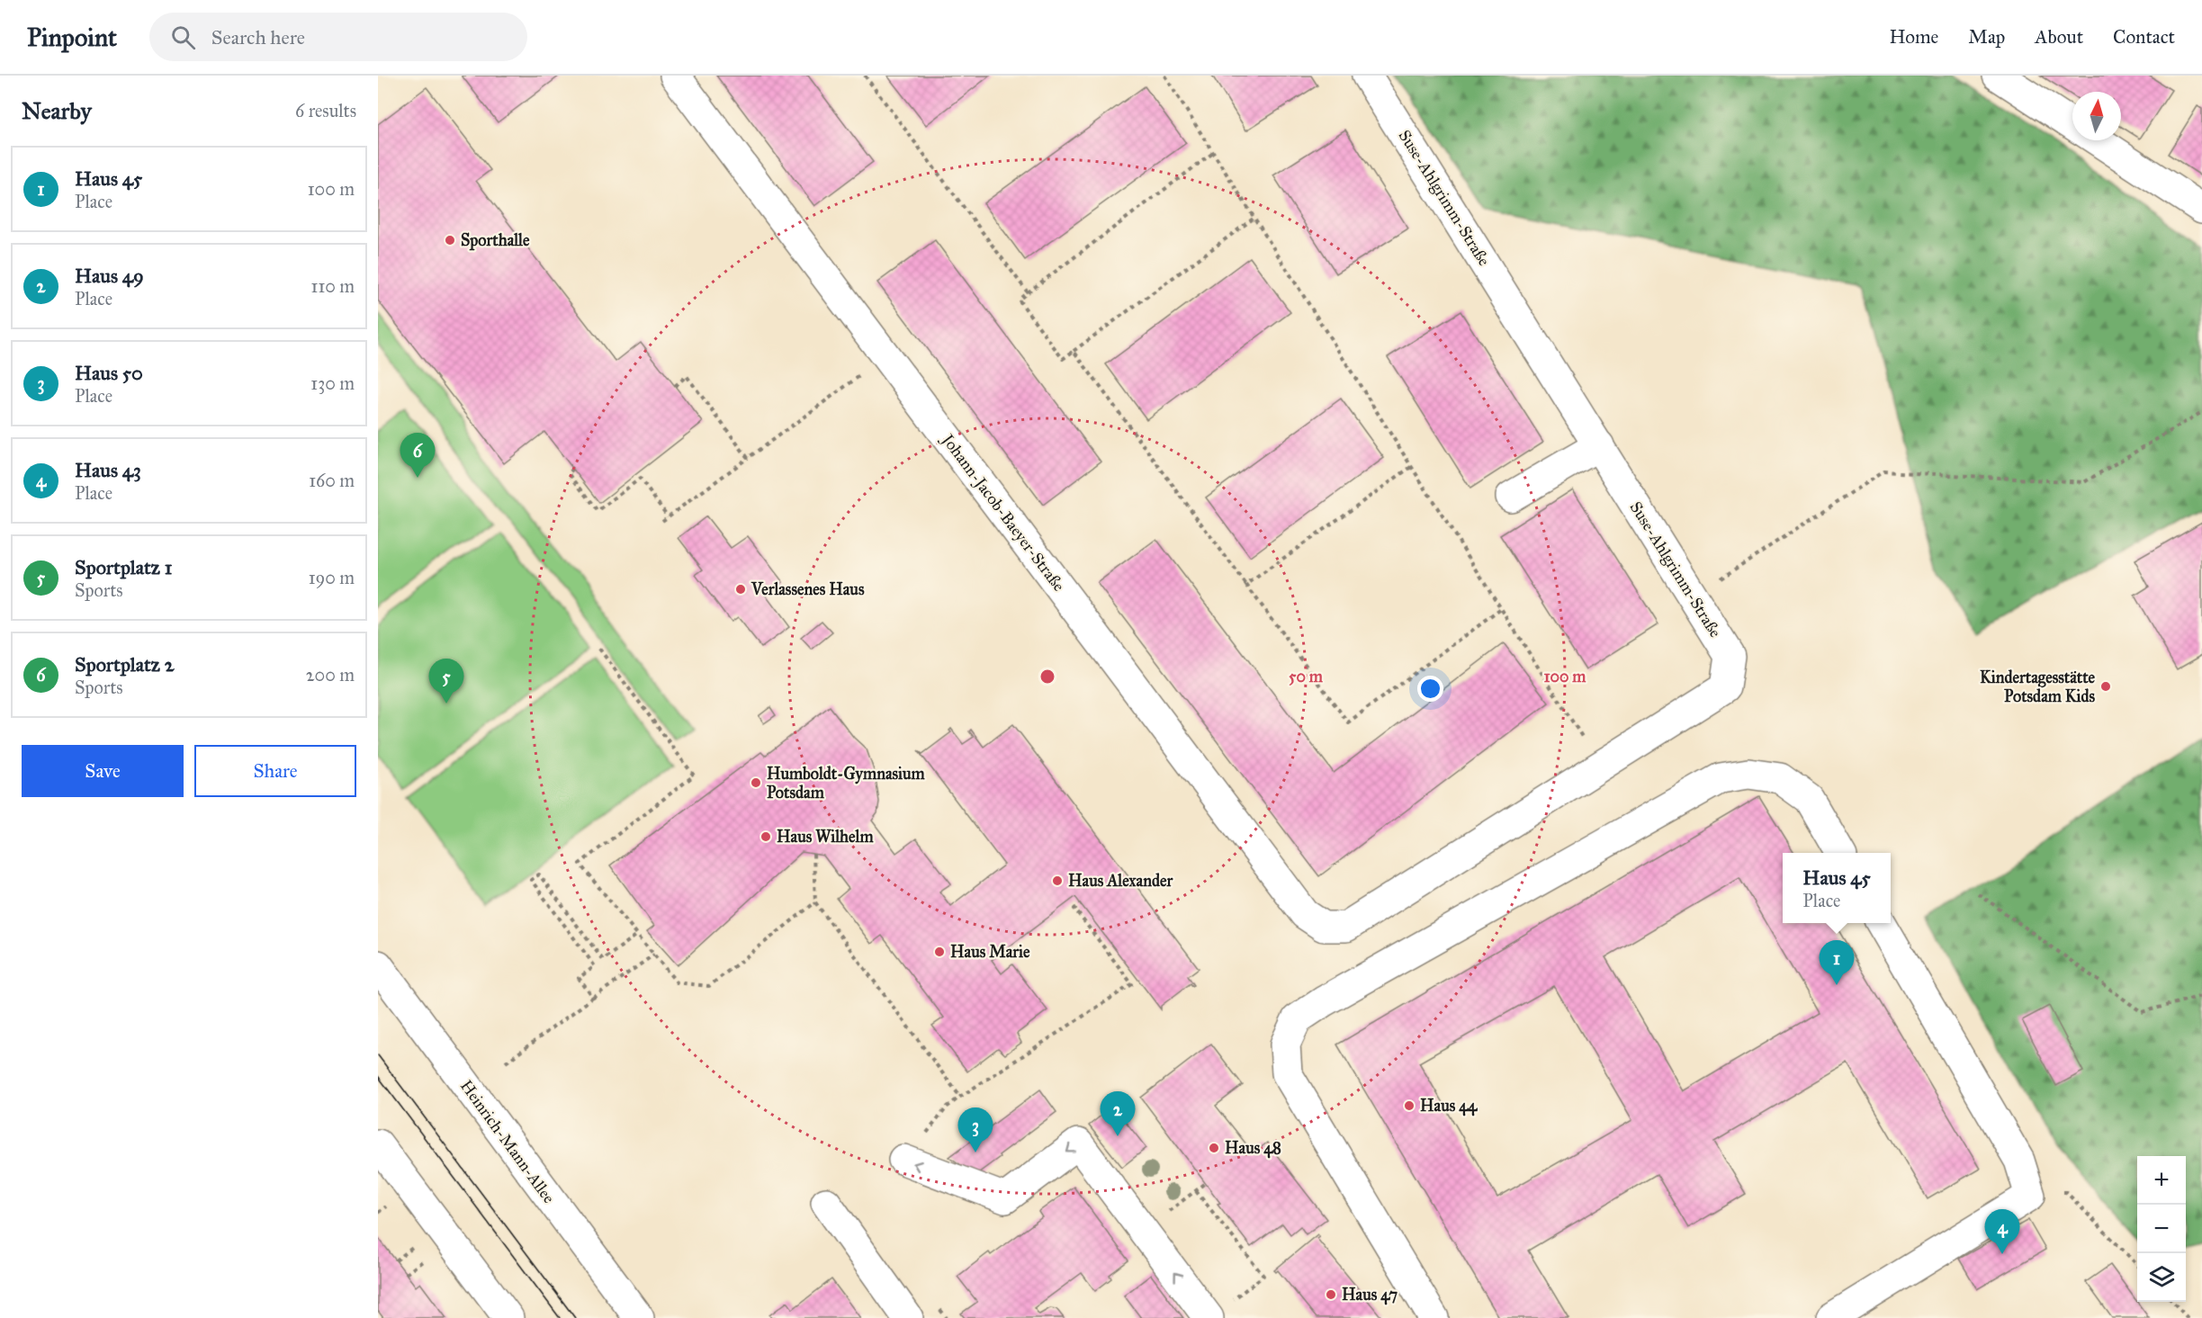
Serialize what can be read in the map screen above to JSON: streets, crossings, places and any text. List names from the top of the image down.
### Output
{
  "streets": {
    "street": ["Suse-Ahlgrimm-Straße", "Johann-Jacob-Baeyer-Straße", "Heinrich-Mann-Allee"]
  },
  "crossings": [
    ["Suse-Ahlgrimm-Straße", "Johann-Jacob-Baeyer-Straße"]
  ],
  "places": [
    "Sporthalle",
    "Verlassenes Haus",
    "Kindertagesstätte Potsdam Kids",
    "Humboldt-Gymnasium Potsdam",
    "Haus Wilhelm",
    "Haus Alexander",
    "Haus Marie",
    "Haus 44",
    "Haus 48",
    "Haus 47"
  ],
  "north": "top",
  "page": {
    "header": "Pinpoint",
    "search": "Search here",
    "nav": [
      "Home",
      "Map",
      "About",
      "Contact"
    ],
    "heading": ["Nearby", "6 results"],
    "list": [
      {
        "mark": "1",
        "name": "Haus 45",
        "note": "Place",
        "value": "100 m"
      },
      {
        "mark": "2",
        "name": "Haus 49",
        "note": "Place",
        "value": "110 m"
      },
      {
        "mark": "3",
        "name": "Haus 50",
        "note": "Place",
        "value": "130 m"
      },
      {
        "mark": "4",
        "name": "Haus 43",
        "note": "Place",
        "value": "160 m"
      },
      {
        "mark": "5",
        "name": "Sportplatz 1",
        "note": "Sports",
        "value": "190 m"
      },
      {
        "mark": "6",
        "name": "Sportplatz 2",
        "note": "Sports",
        "value": "200 m"
      }
    ],
    "pins": [
      "6",
      "5",
      "1",
      "2",
      "3",
      "4"
    ],
    "buttons": ["Save", "Share"],
    "popup": ["Haus 45", "Place"],
    "map_buttons": ["+", "−"]
  },
  "rings": ["50 m", "100 m"]
}
